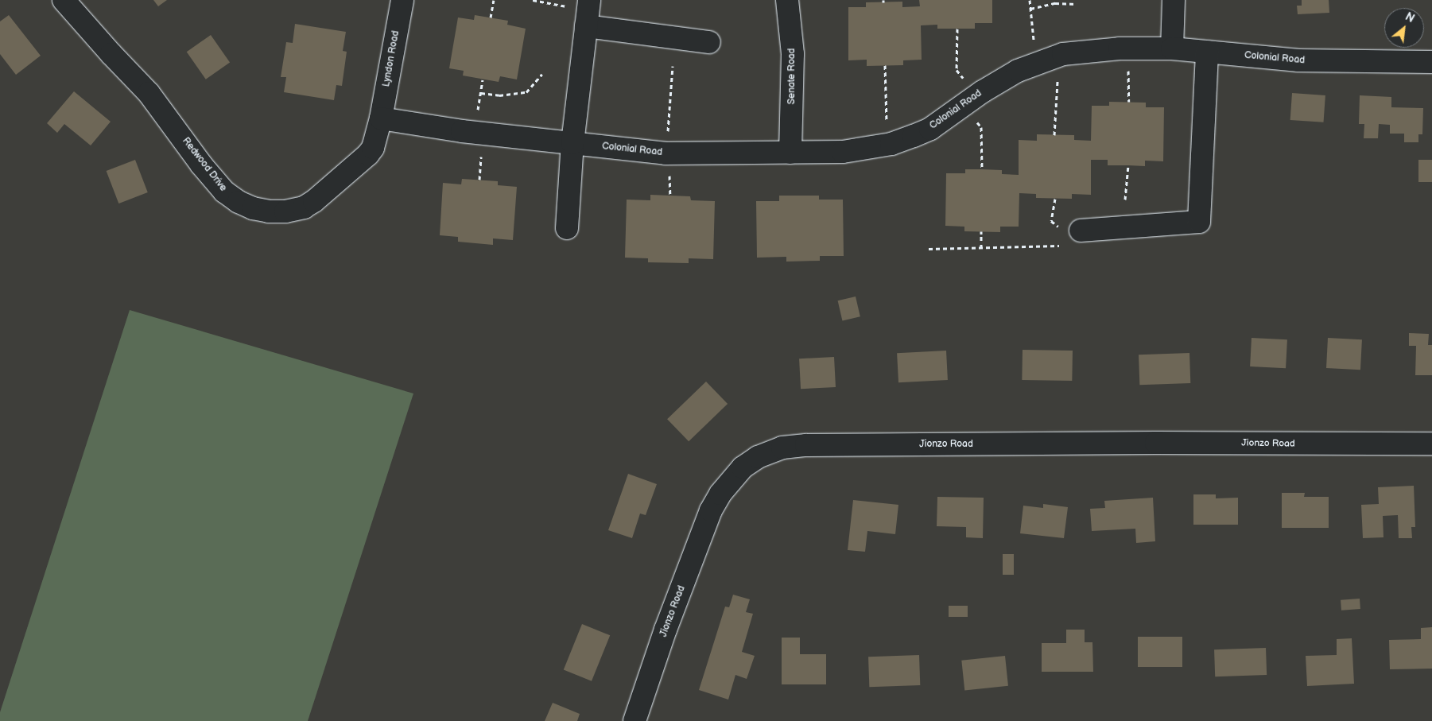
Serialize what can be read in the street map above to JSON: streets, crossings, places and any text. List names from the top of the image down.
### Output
{
  "streets": {
    "street": [
      "Colonial Road",
      "Lyndon Road",
      "Senate Road",
      "Redwood Drive",
      "Jionzo Road"
    ]
  },
  "crossings": [
    ["Colonial Road", "Lyndon Road"],
    ["Colonial Road", "Senate Road"],
    ["Colonial Road", "Redwood Drive"],
    ["Lyndon Road", "Redwood Drive"]
  ],
  "north": "top right"
}
